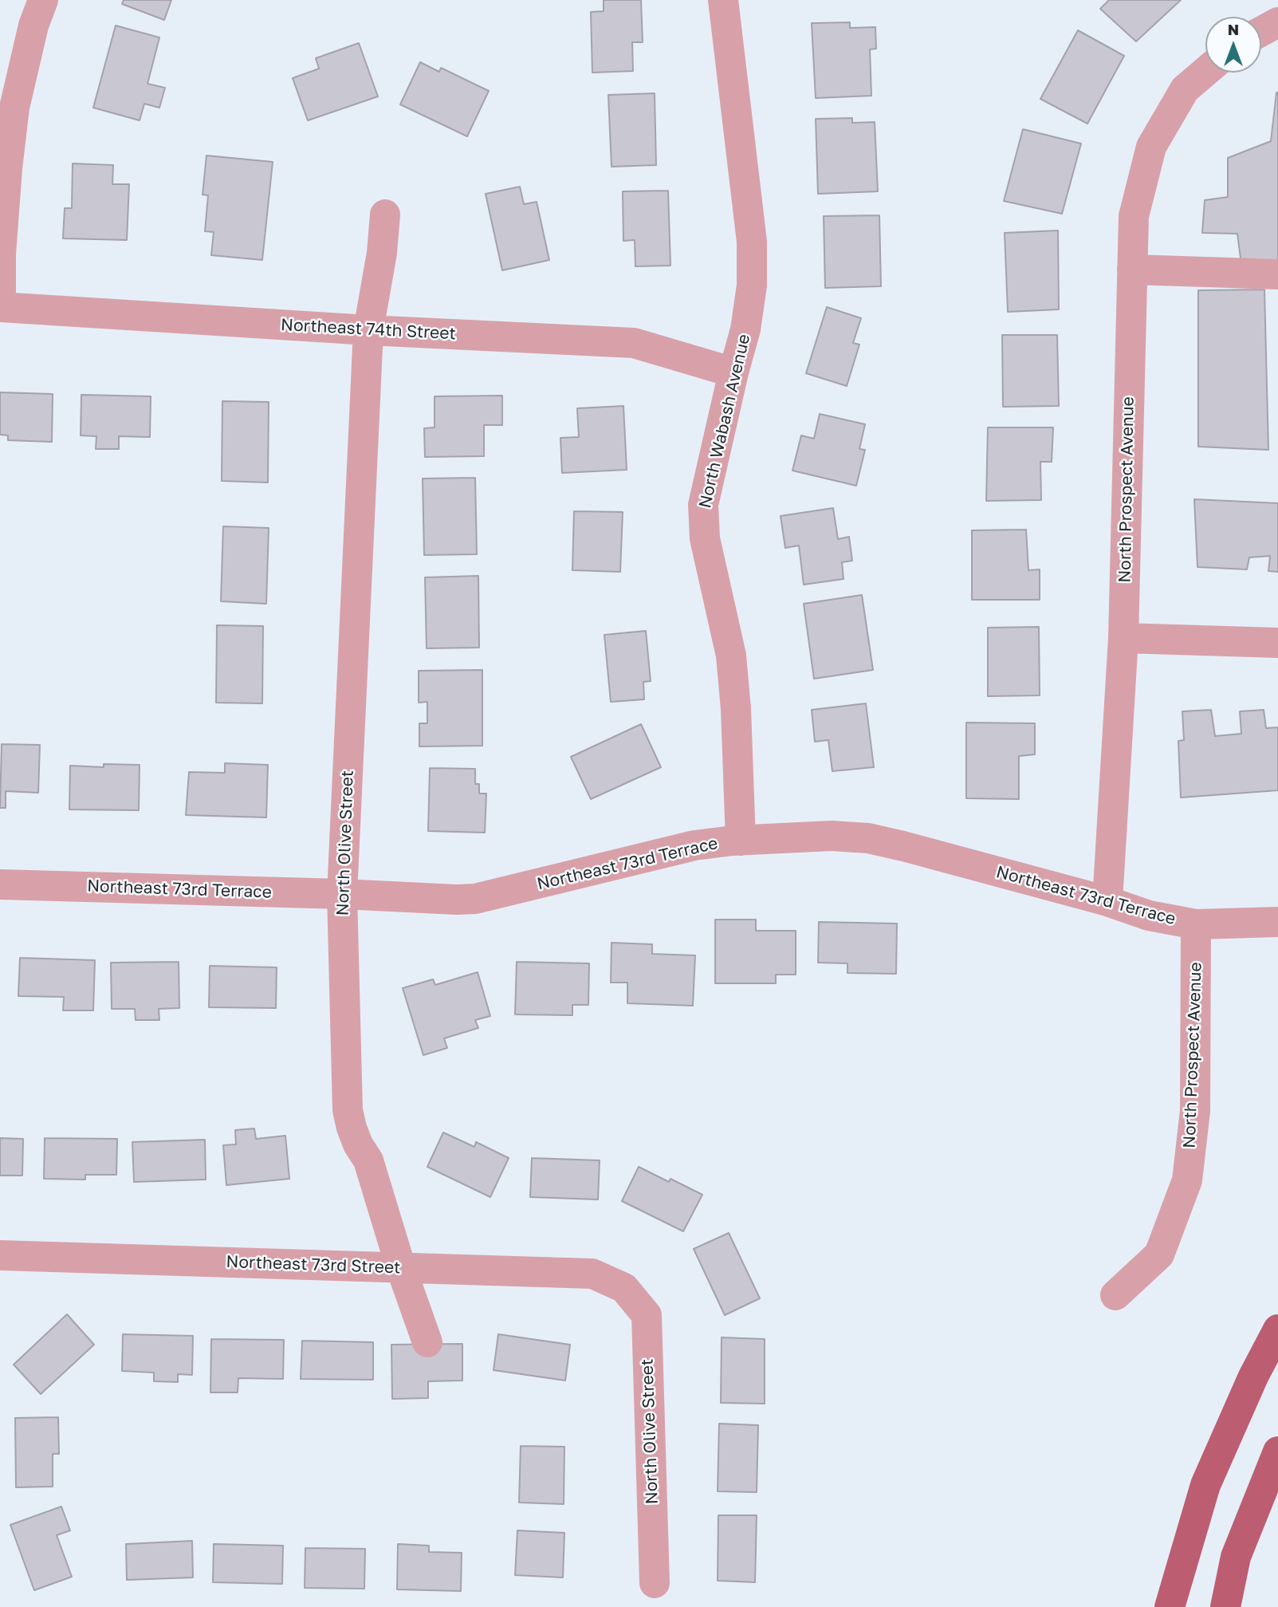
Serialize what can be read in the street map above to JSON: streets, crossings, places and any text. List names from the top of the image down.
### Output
{
  "streets": {
    "street": [
      "Northeast 74th Street",
      "North Wabash Avenue",
      "North Prospect Avenue",
      "North Olive Street",
      "Northeast 73rd Terrace",
      "Northeast 73rd Street"
    ]
  },
  "crossings": [
    ["Northeast 74th Street", "North Wabash Avenue"],
    ["Northeast 74th Street", "North Olive Street"],
    ["North Wabash Avenue", "Northeast 73rd Terrace"],
    ["North Prospect Avenue", "Northeast 73rd Terrace"],
    ["North Olive Street", "Northeast 73rd Terrace"],
    ["North Olive Street", "Northeast 73rd Street"]
  ],
  "north": "top"
}
